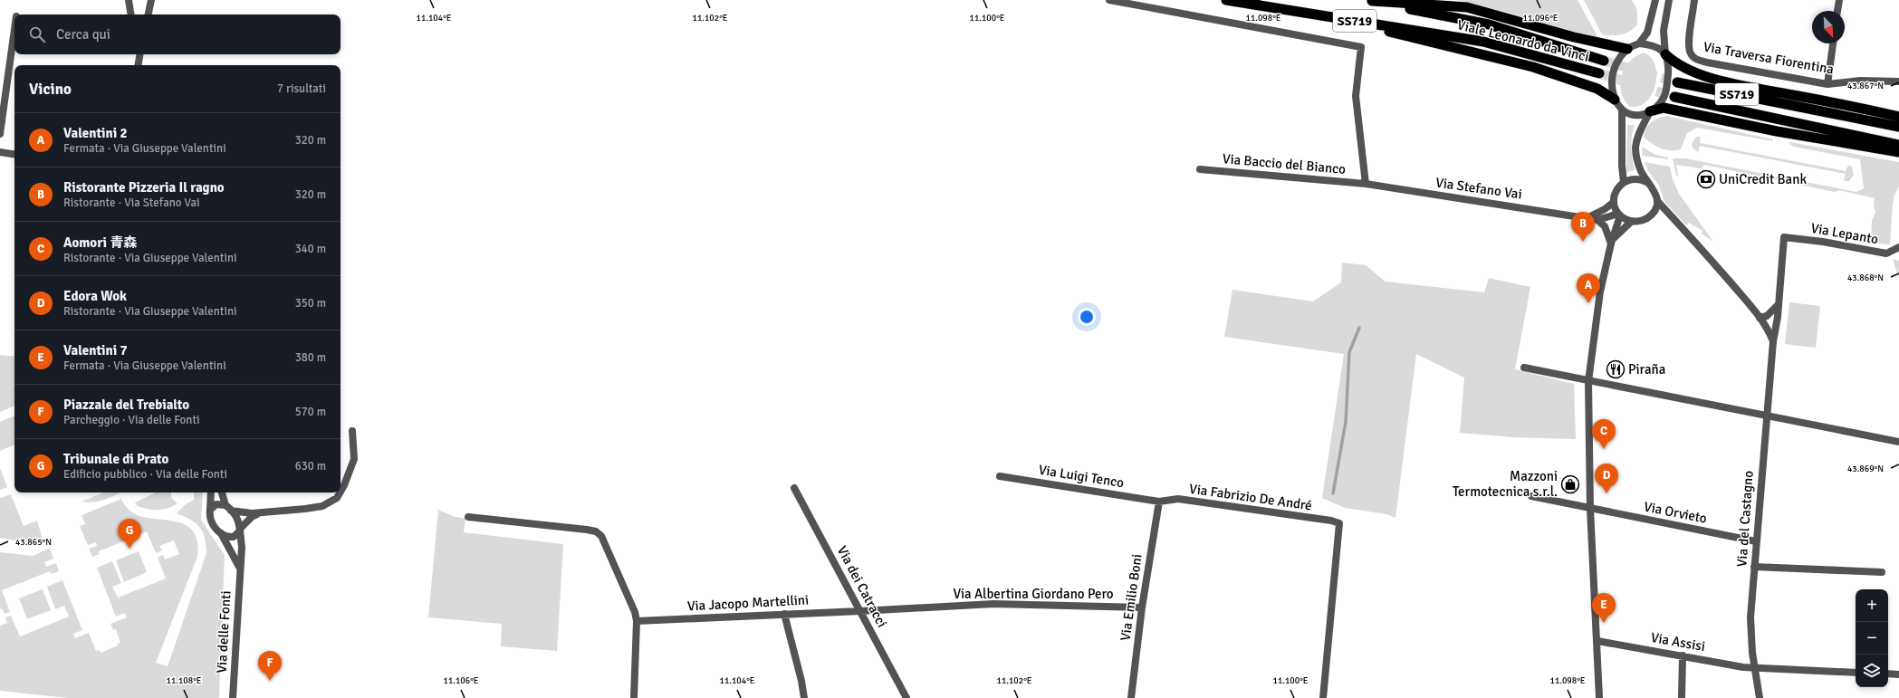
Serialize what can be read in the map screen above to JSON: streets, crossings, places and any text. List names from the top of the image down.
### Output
{
  "streets": {
    "highway": ["SS719", "Viale Leonardo da Vinci"],
    "street": [
      "Via Traversa Fiorentina",
      "Via Baccio del Bianco",
      "Via Stefano Vai",
      "Via Lepanto",
      "Via Luigi Tenco",
      "Via Fabrizio De André",
      "Via Orvieto",
      "Via del Castagno",
      "Via dei Catracci",
      "Via Albertina Giordano Pero",
      "Via Emilio Boni",
      "Via Jacopo Martellini",
      "Via delle Fonti",
      "Via Assisi"
    ]
  },
  "crossings": [
    ["Via Baccio del Bianco", "Via Stefano Vai"],
    ["Via Lepanto", "Via del Castagno"],
    ["Via Luigi Tenco", "Via Fabrizio De André"],
    ["Via Luigi Tenco", "Via Emilio Boni"],
    ["Via Fabrizio De André", "Via Emilio Boni"],
    ["Via Orvieto", "Via del Castagno"],
    ["Via del Castagno", "Via Assisi"],
    ["Via dei Catracci", "Via Albertina Giordano Pero"],
    ["Via dei Catracci", "Via Jacopo Martellini"],
    ["Via Albertina Giordano Pero", "Via Emilio Boni"],
    ["Via Albertina Giordano Pero", "Via Jacopo Martellini"]
  ],
  "places": {
    "bank": ["UniCredit Bank"],
    "restaurant": ["Piraña"],
    "shop": ["Mazzoni Termotecnica s.r.l."]
  },
  "north": "bottom right",
  "page": {
    "search": "Cerca qui",
    "heading": ["Vicino", "7 risultati"],
    "list": [
      {
        "mark": "A",
        "name": "Valentini 2",
        "note": "Fermata · Via Giuseppe Valentini",
        "value": "320 m"
      },
      {
        "mark": "B",
        "name": "Ristorante Pizzeria Il ragno",
        "note": "Ristorante · Via Stefano Vai",
        "value": "320 m"
      },
      {
        "mark": "C",
        "name": "Aomori 青森",
        "note": "Ristorante · Via Giuseppe Valentini",
        "value": "340 m"
      },
      {
        "mark": "D",
        "name": "Edora Wok",
        "note": "Ristorante · Via Giuseppe Valentini",
        "value": "350 m"
      },
      {
        "mark": "E",
        "name": "Valentini 7",
        "note": "Fermata · Via Giuseppe Valentini",
        "value": "380 m"
      },
      {
        "mark": "F",
        "name": "Piazzale del Trebialto",
        "note": "Parcheggio · Via delle Fonti",
        "value": "570 m"
      },
      {
        "mark": "G",
        "name": "Tribunale di Prato",
        "note": "Edificio pubblico · Via delle Fonti",
        "value": "630 m"
      }
    ],
    "pins": [
      "B",
      "A",
      "C",
      "D",
      "G",
      "E",
      "F"
    ],
    "map_buttons": ["+", "−"]
  },
  "coordinates": [
    "11.104°E",
    "11.102°E",
    "11.100°E",
    "11.098°E",
    "11.096°E",
    "43.867°N",
    "43.868°N",
    "43.869°N",
    "43.865°N",
    "11.108°E",
    "11.106°E"
  ]
}
